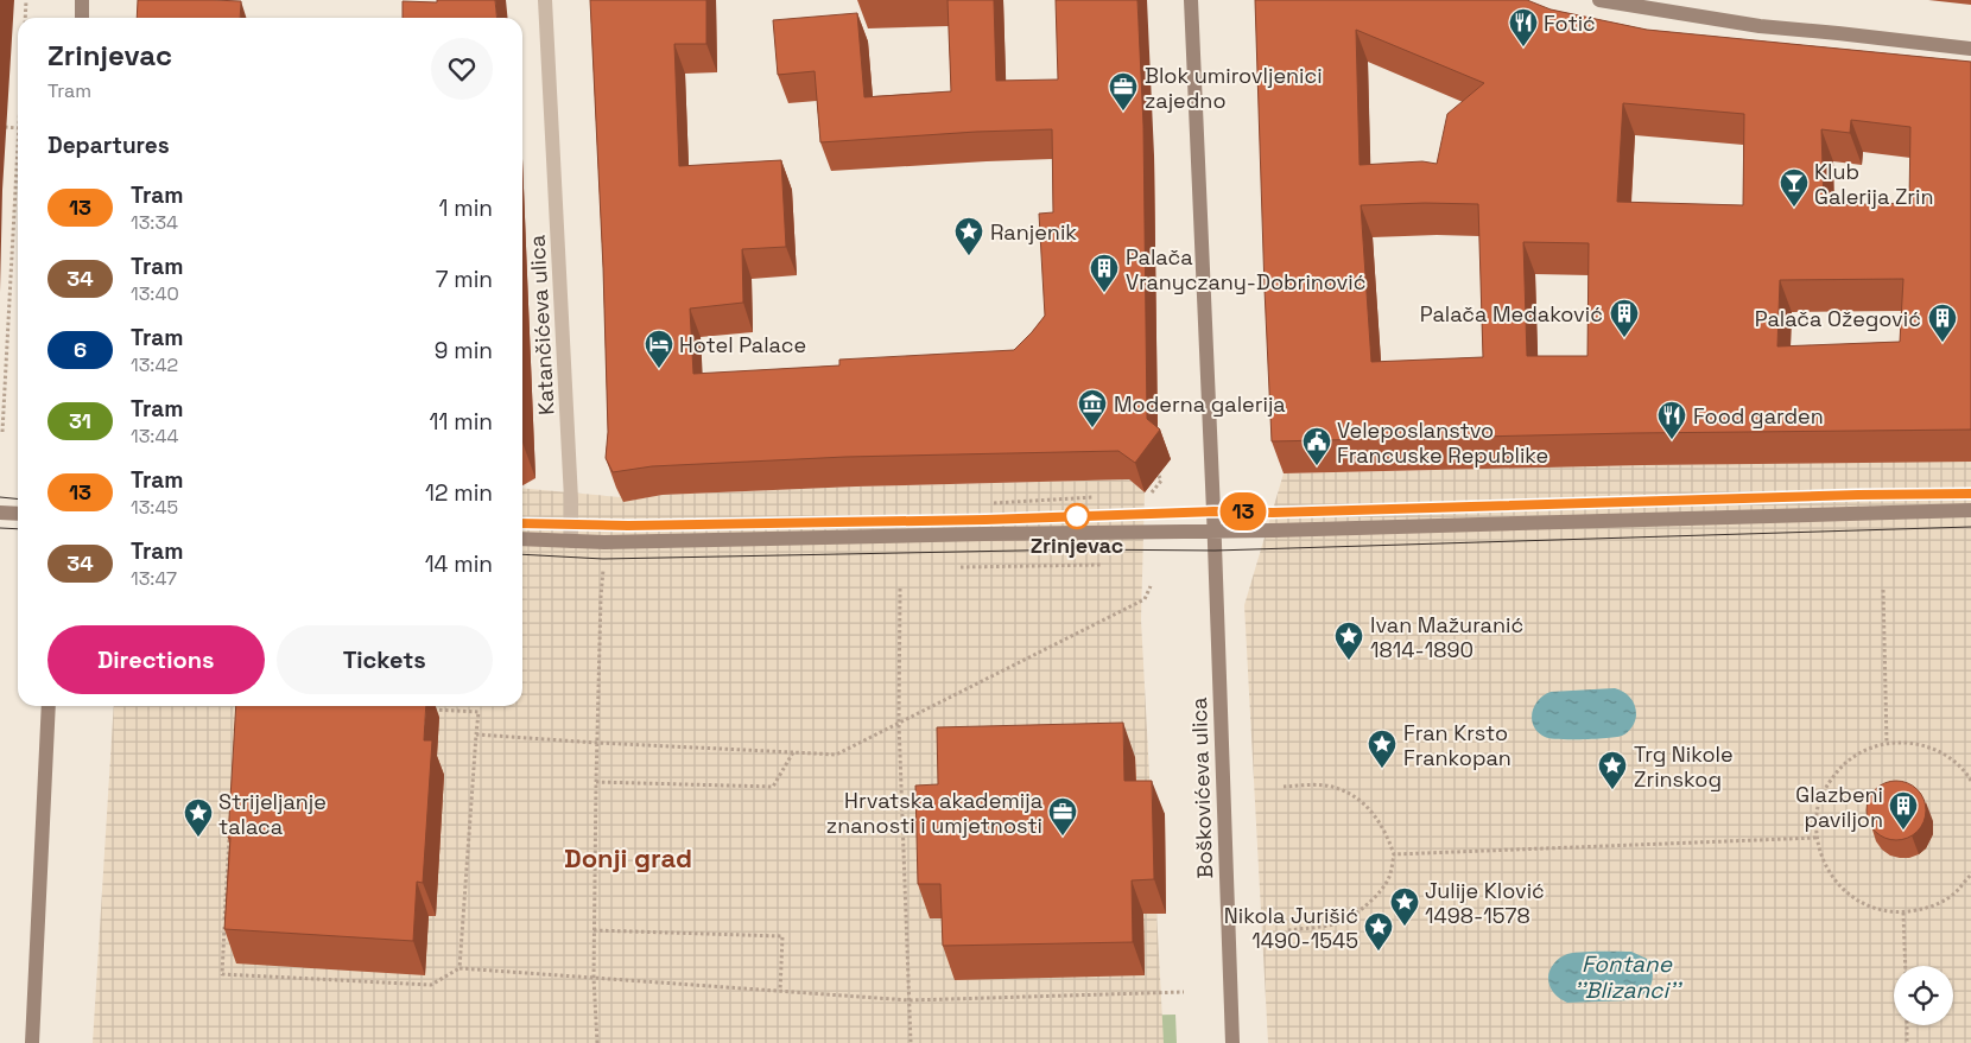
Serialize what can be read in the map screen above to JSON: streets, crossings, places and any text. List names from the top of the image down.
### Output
{
  "streets": {
    "street": ["Katančićeva ulica", "Boškovićeva ulica"]
  },
  "districts": ["Donji grad"],
  "water": ["Fontane ''Blizanci''"],
  "places": {
    "restaurant": ["Fotić", "Food garden"],
    "office": ["Blok umirovljenici zajedno", "Hrvatska akademija znanosti i umjetnosti"],
    "bar": ["Klub Galerija Zrin"],
    "place": [
      "Ranjenik",
      "Ivan Mažuranić 1814-1890",
      "Fran Krsto Frankopan",
      "Trg Nikole Zrinskog",
      "Strijeljanje talaca",
      "Julije Klović 1498-1578",
      "Nikola Jurišić 1490-1545"
    ],
    "building": [
      "Palača Vranyczany-Dobrinović",
      "Palača Medaković",
      "Palača Ožegović",
      "Glazbeni paviljon"
    ],
    "hotel": ["Hotel Palace"],
    "museum": ["Moderna galerija"],
    "public building": ["Veleposlanstvo Francuske Republike"],
    "other": ["Zrinjevac"]
  },
  "lines": ["tram line 13"],
  "page": {
    "on_map": "13",
    "heading": [
      ["Zrinjevac", "Tram"],
      "Departures"
    ],
    "list": [
      {
        "mark": "13",
        "name": "Tram",
        "note": "13:34",
        "value": "1 min"
      },
      {
        "mark": "34",
        "name": "Tram",
        "note": "13:40",
        "value": "7 min"
      },
      {
        "mark": "6",
        "name": "Tram",
        "note": "13:42",
        "value": "9 min"
      },
      {
        "mark": "31",
        "name": "Tram",
        "note": "13:44",
        "value": "11 min"
      },
      {
        "mark": "13",
        "name": "Tram",
        "note": "13:45",
        "value": "12 min"
      },
      {
        "mark": "34",
        "name": "Tram",
        "note": "13:47",
        "value": "14 min"
      }
    ],
    "buttons": ["Directions", "Tickets"]
  }
}
